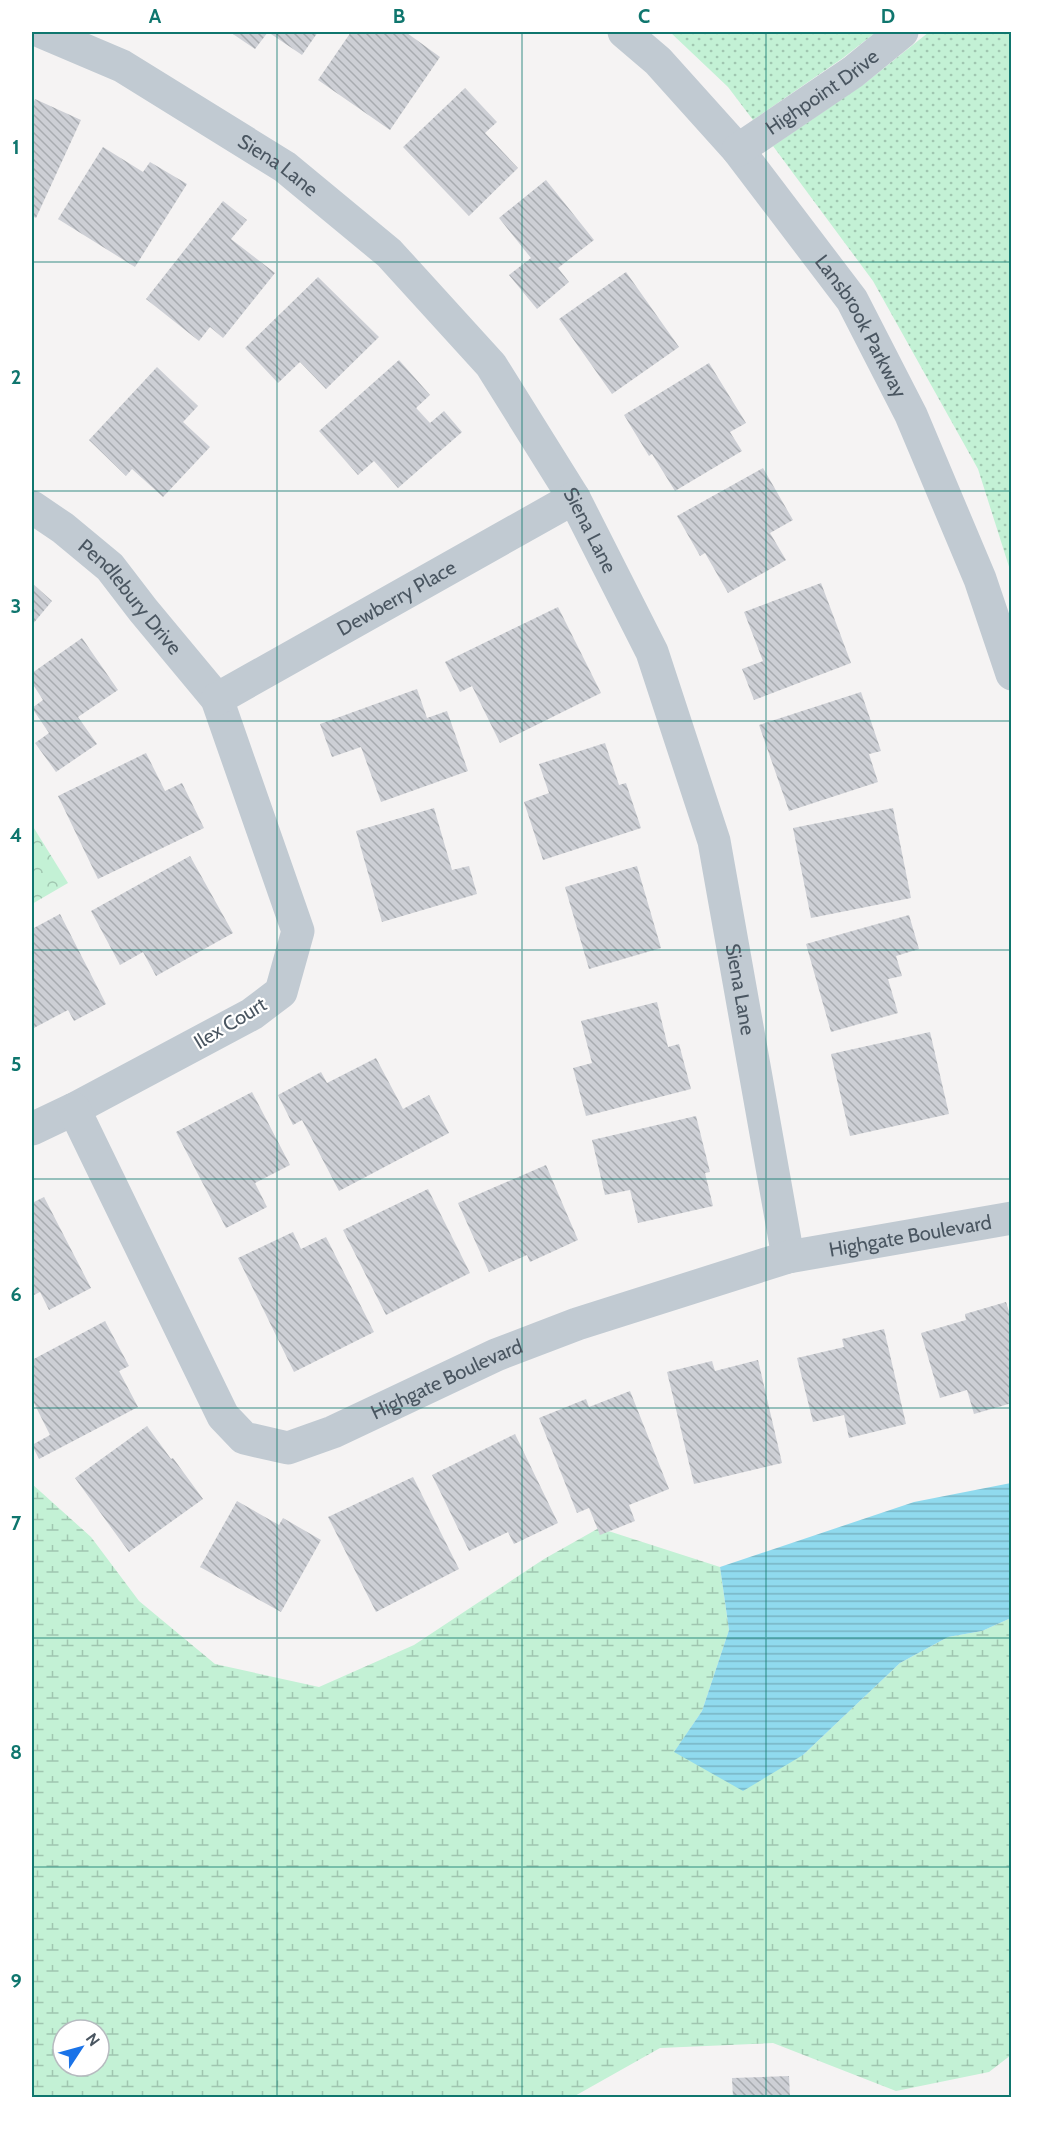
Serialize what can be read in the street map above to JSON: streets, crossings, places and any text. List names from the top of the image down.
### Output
{
  "streets": {
    "street": [
      "Highpoint Drive",
      "Siena Lane",
      "Lansbrook Parkway",
      "Pendlebury Drive",
      "Dewberry Place",
      "Ilex Court",
      "Highgate Boulevard"
    ]
  },
  "crossings": [
    ["Highpoint Drive", "Lansbrook Parkway"],
    ["Siena Lane", "Dewberry Place"],
    ["Siena Lane", "Highgate Boulevard"],
    ["Pendlebury Drive", "Dewberry Place"],
    ["Pendlebury Drive", "Ilex Court"],
    ["Dewberry Place", "Ilex Court"],
    ["Ilex Court", "Highgate Boulevard"]
  ],
  "north": "top right",
  "grid": {
    "columns": [
      "A",
      "B",
      "C",
      "D"
    ],
    "rows": [
      "1",
      "2",
      "3",
      "4",
      "5",
      "6",
      "7",
      "8",
      "9"
    ]
  }
}
